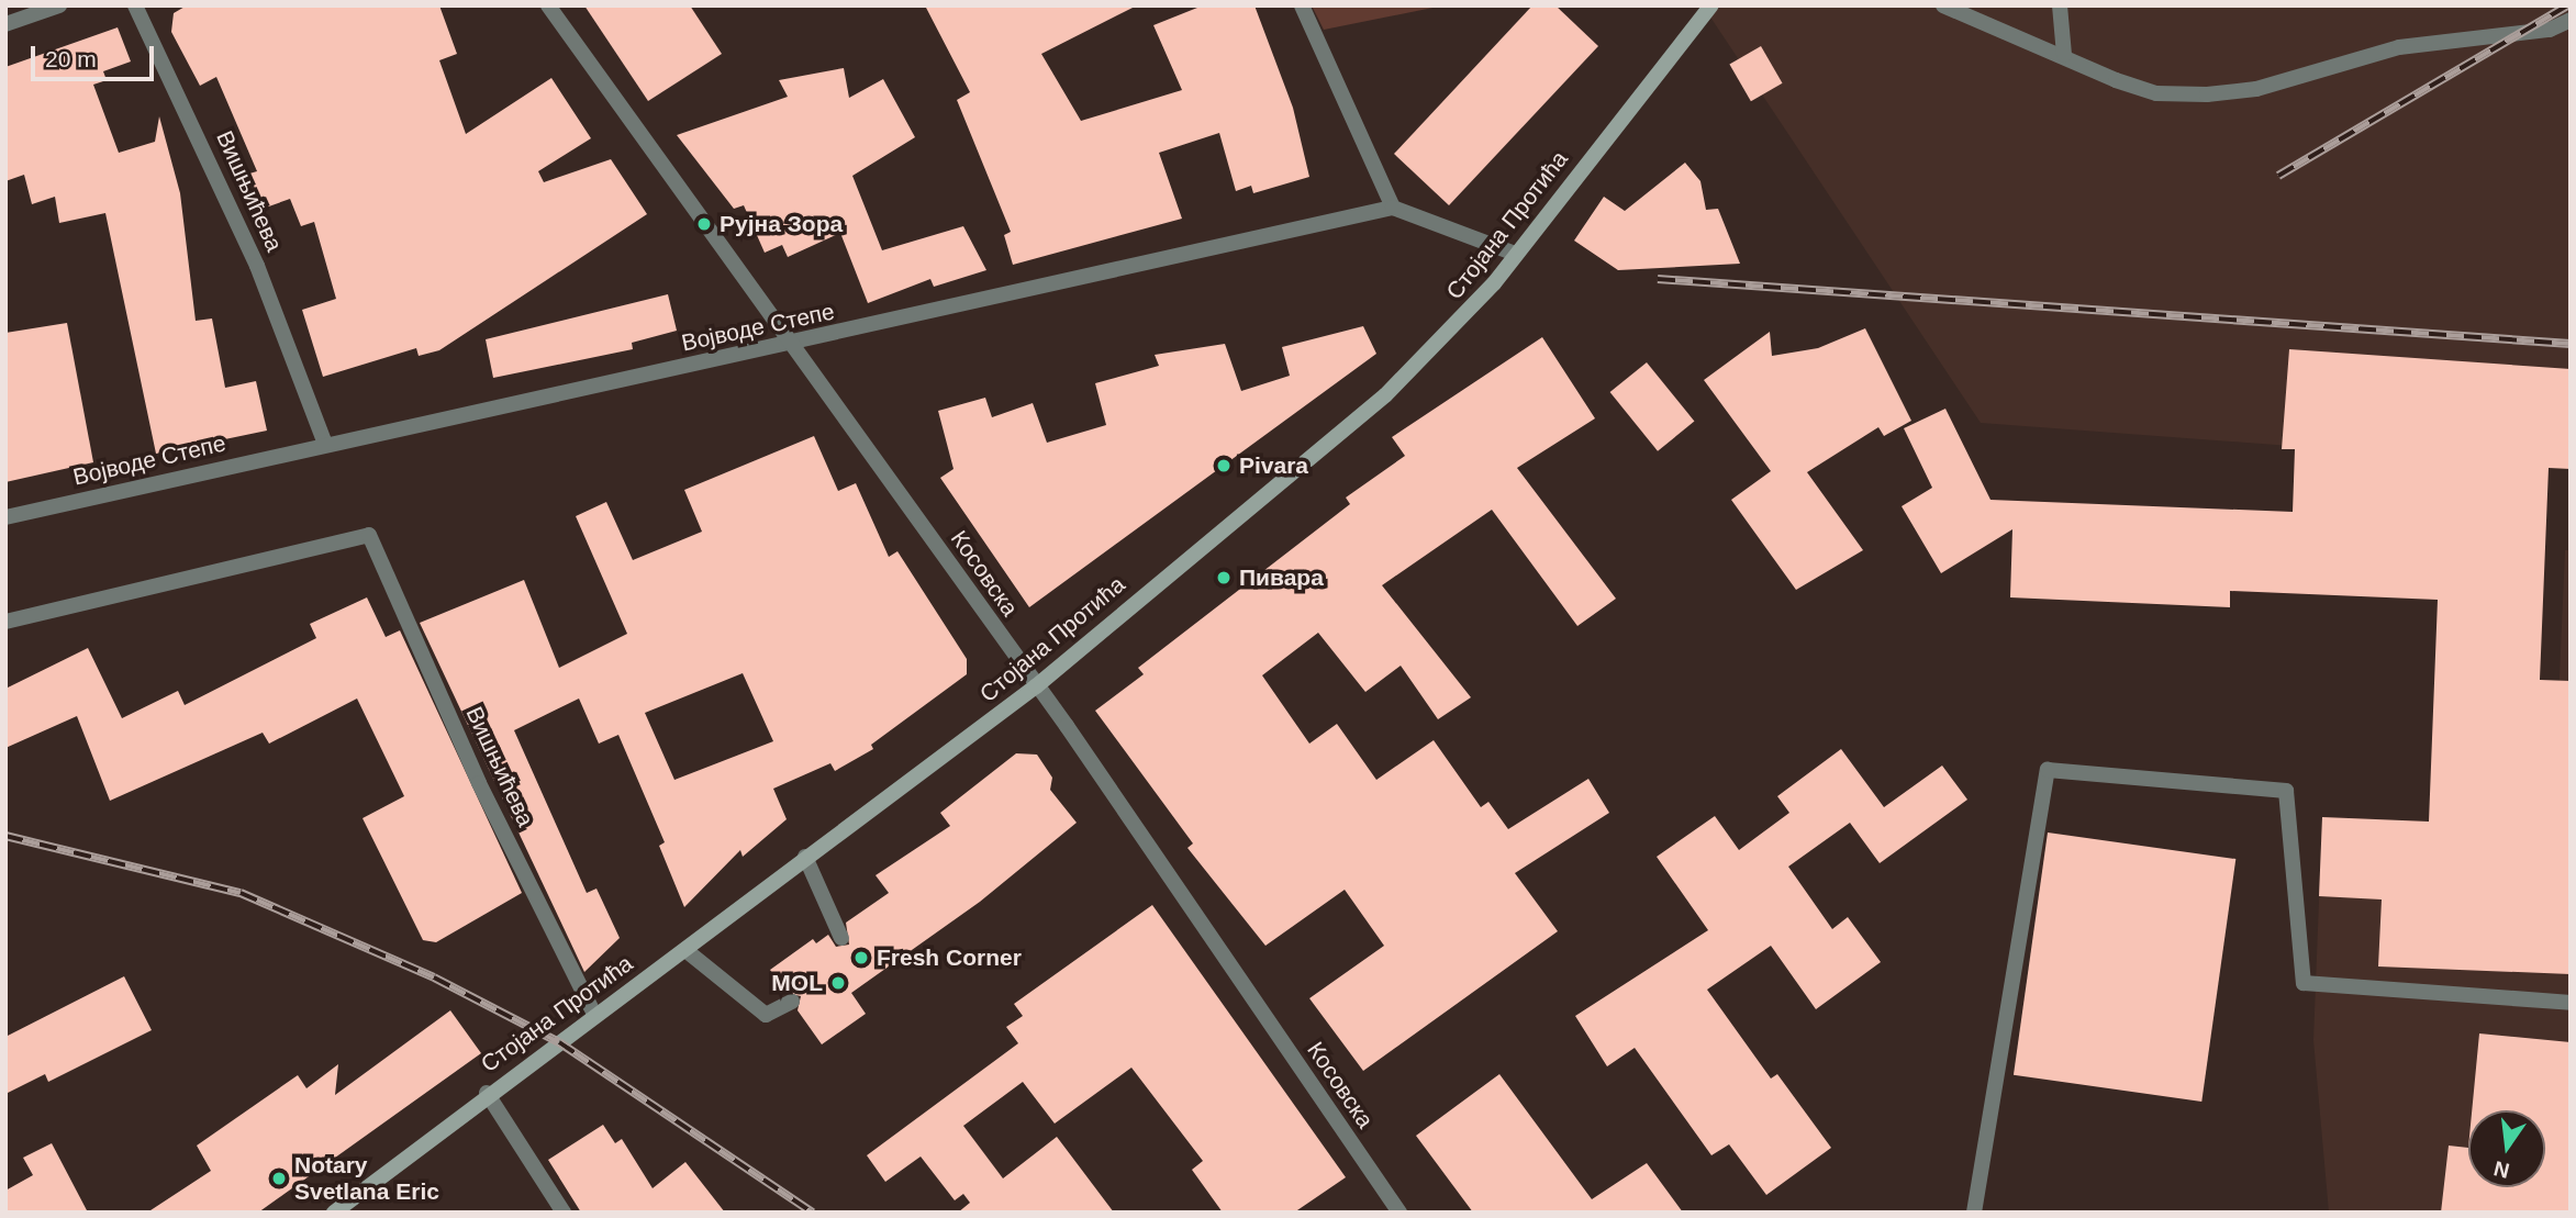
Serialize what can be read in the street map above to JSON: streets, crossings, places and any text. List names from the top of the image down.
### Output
{
  "streets": {
    "main road": ["Стојана Протића"],
    "street": ["Вишњићева", "Војводе Степе", "Косовска"]
  },
  "crossings": [
    ["Вишњићева", "Стојана Протића"],
    ["Вишњићева", "Војводе Степе"],
    ["Стојана Протића", "Косовска"],
    ["Војводе Степе", "Косовска"]
  ],
  "places": [
    "Рујна Зора",
    "Pivara",
    "Пивара",
    "Fresh Corner",
    "MOL",
    "Notary Svetlana Eric"
  ],
  "scale_bar": "20 m",
  "north": "bottom"
}
